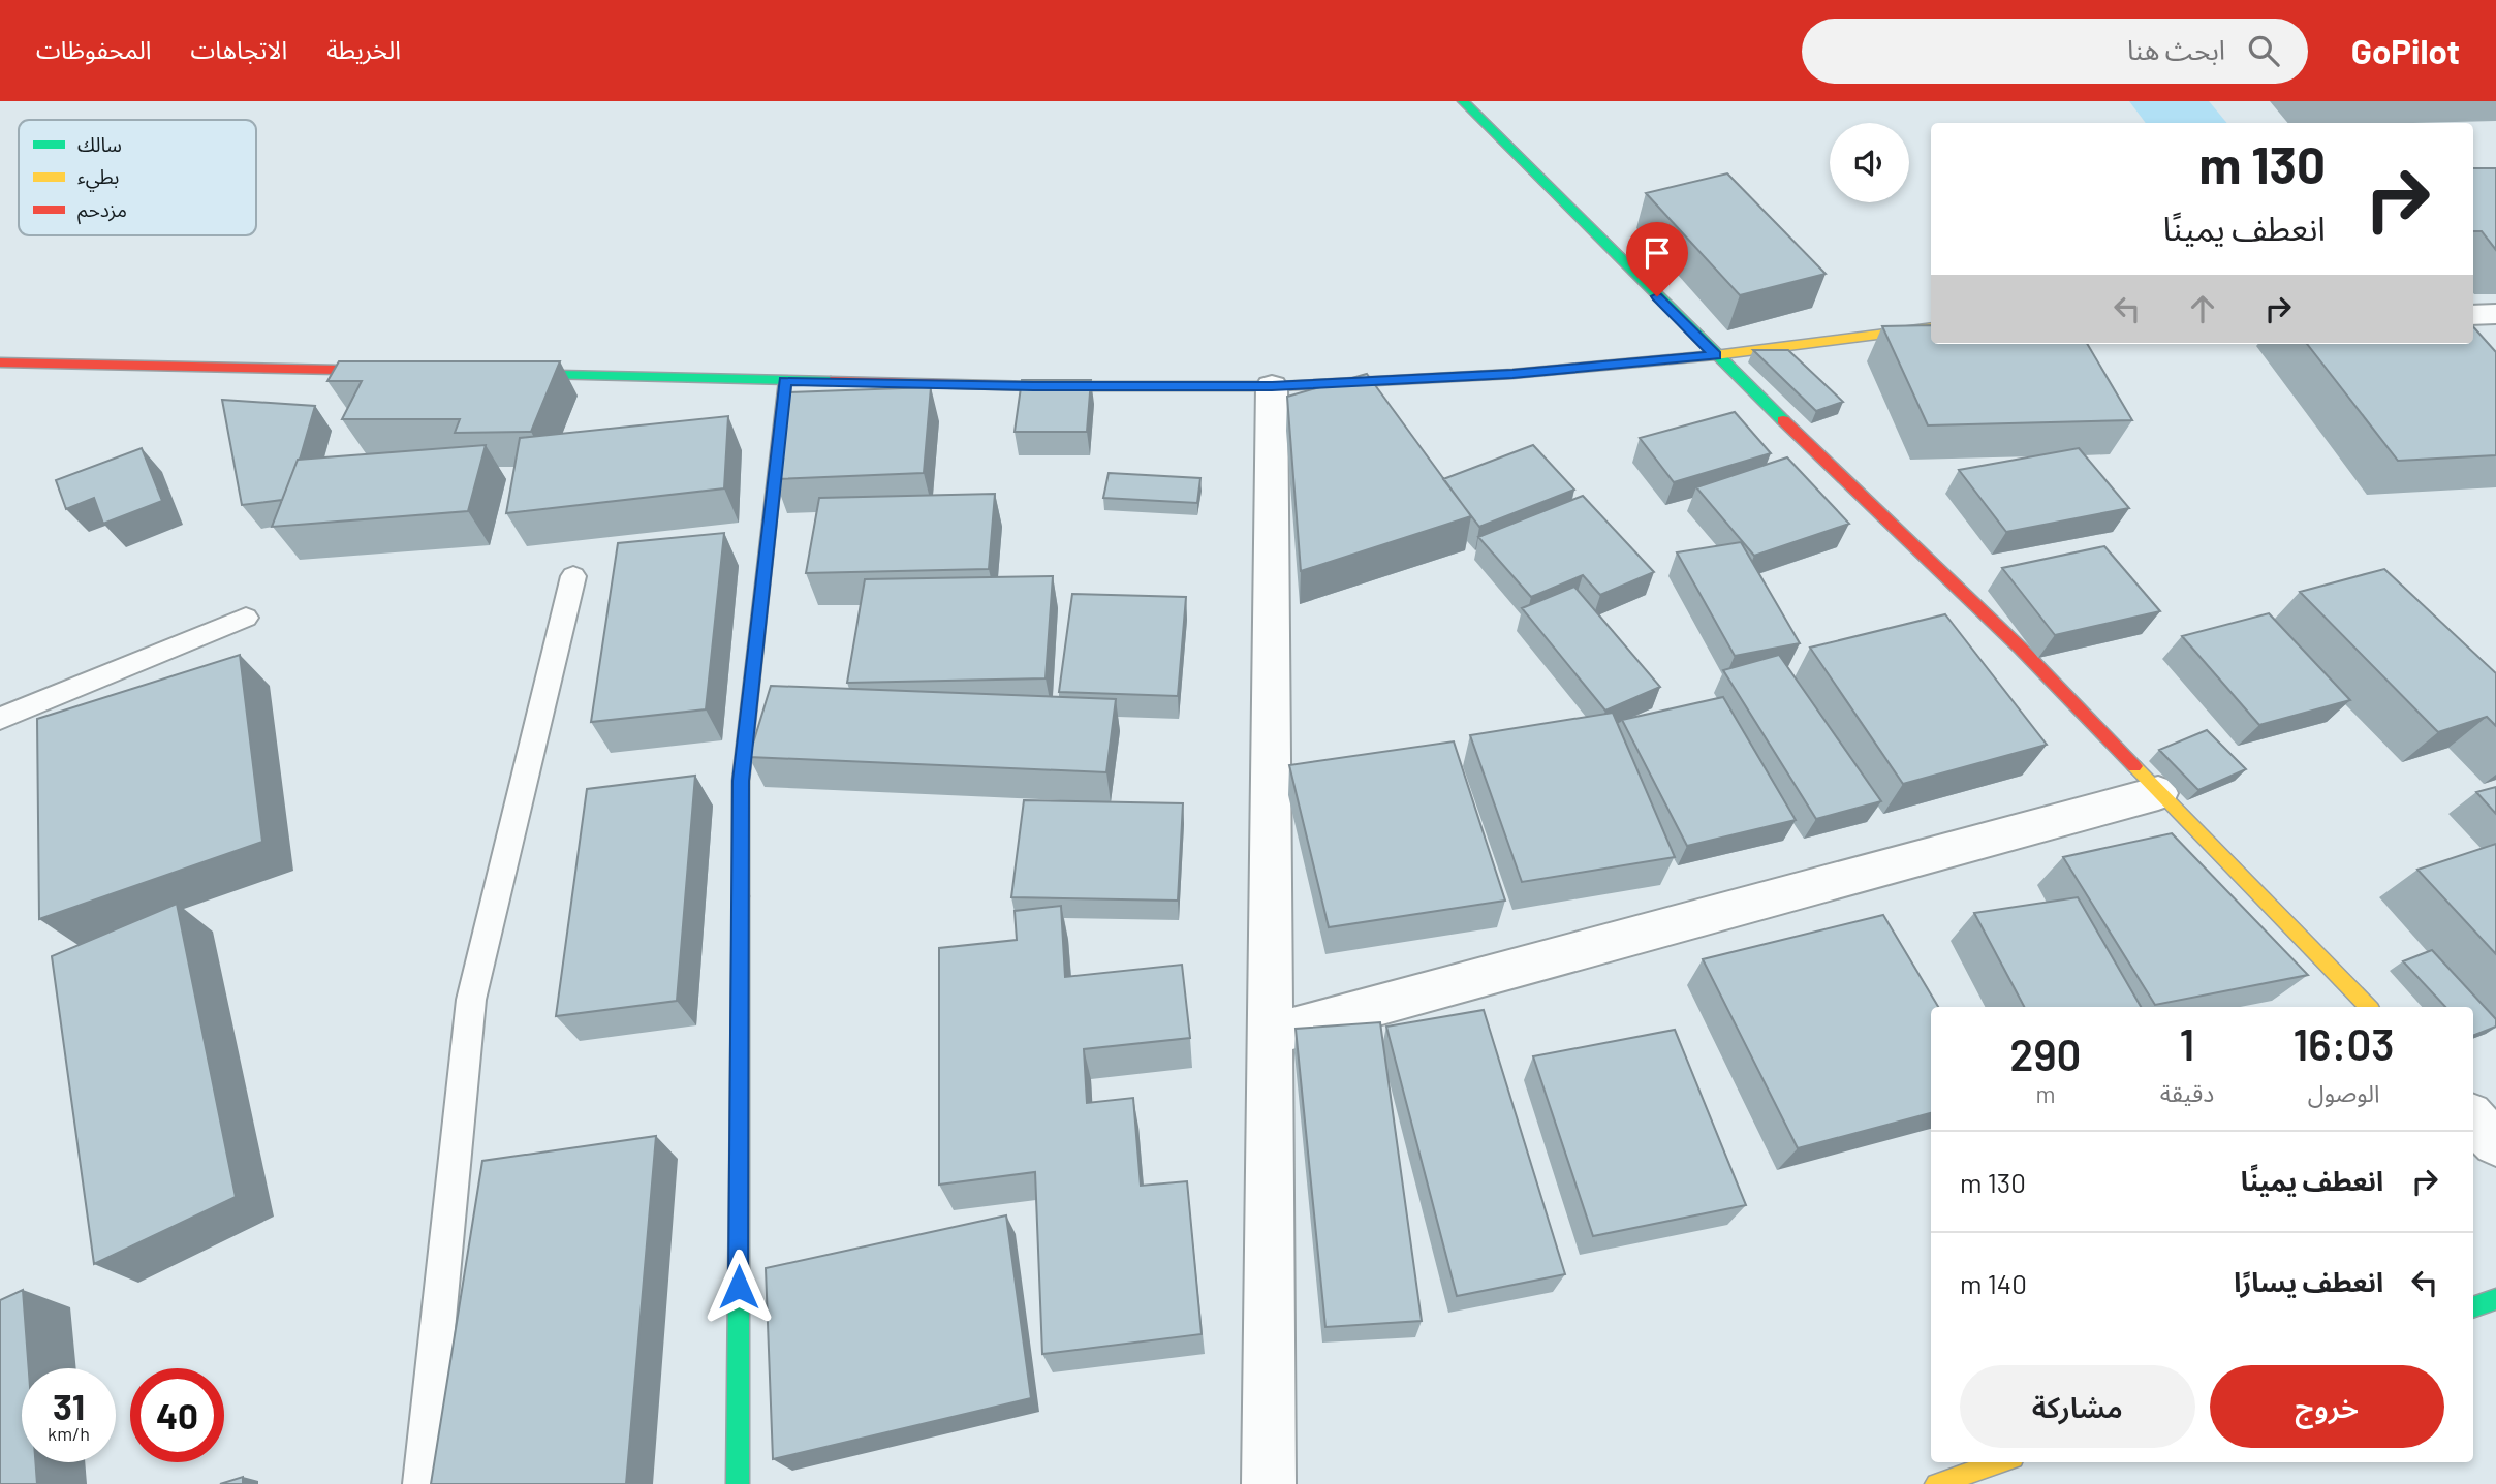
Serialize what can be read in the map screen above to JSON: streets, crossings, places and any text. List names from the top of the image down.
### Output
{
  "legend": ["سالك", "بطيء", "مزدحم"],
  "page": {
    "header": "GoPilot",
    "search": "ابحث هنا",
    "nav": ["الخريطة", "الاتجاهات", "المحفوظات"],
    "turn": ["130 m", "انعطف يمينًا"],
    "eta": [
      "16:03",
      "الوصول",
      "1",
      "دقيقة",
      "290",
      "m"
    ],
    "list": [
      {
        "name": "انعطف يمينًا",
        "value": "130 m"
      },
      {
        "name": "انعطف يسارًا",
        "value": "140 m"
      }
    ],
    "buttons": ["خروج", "مشاركة"],
    "speed": "31 km/h",
    "limit": "40"
  }
}
